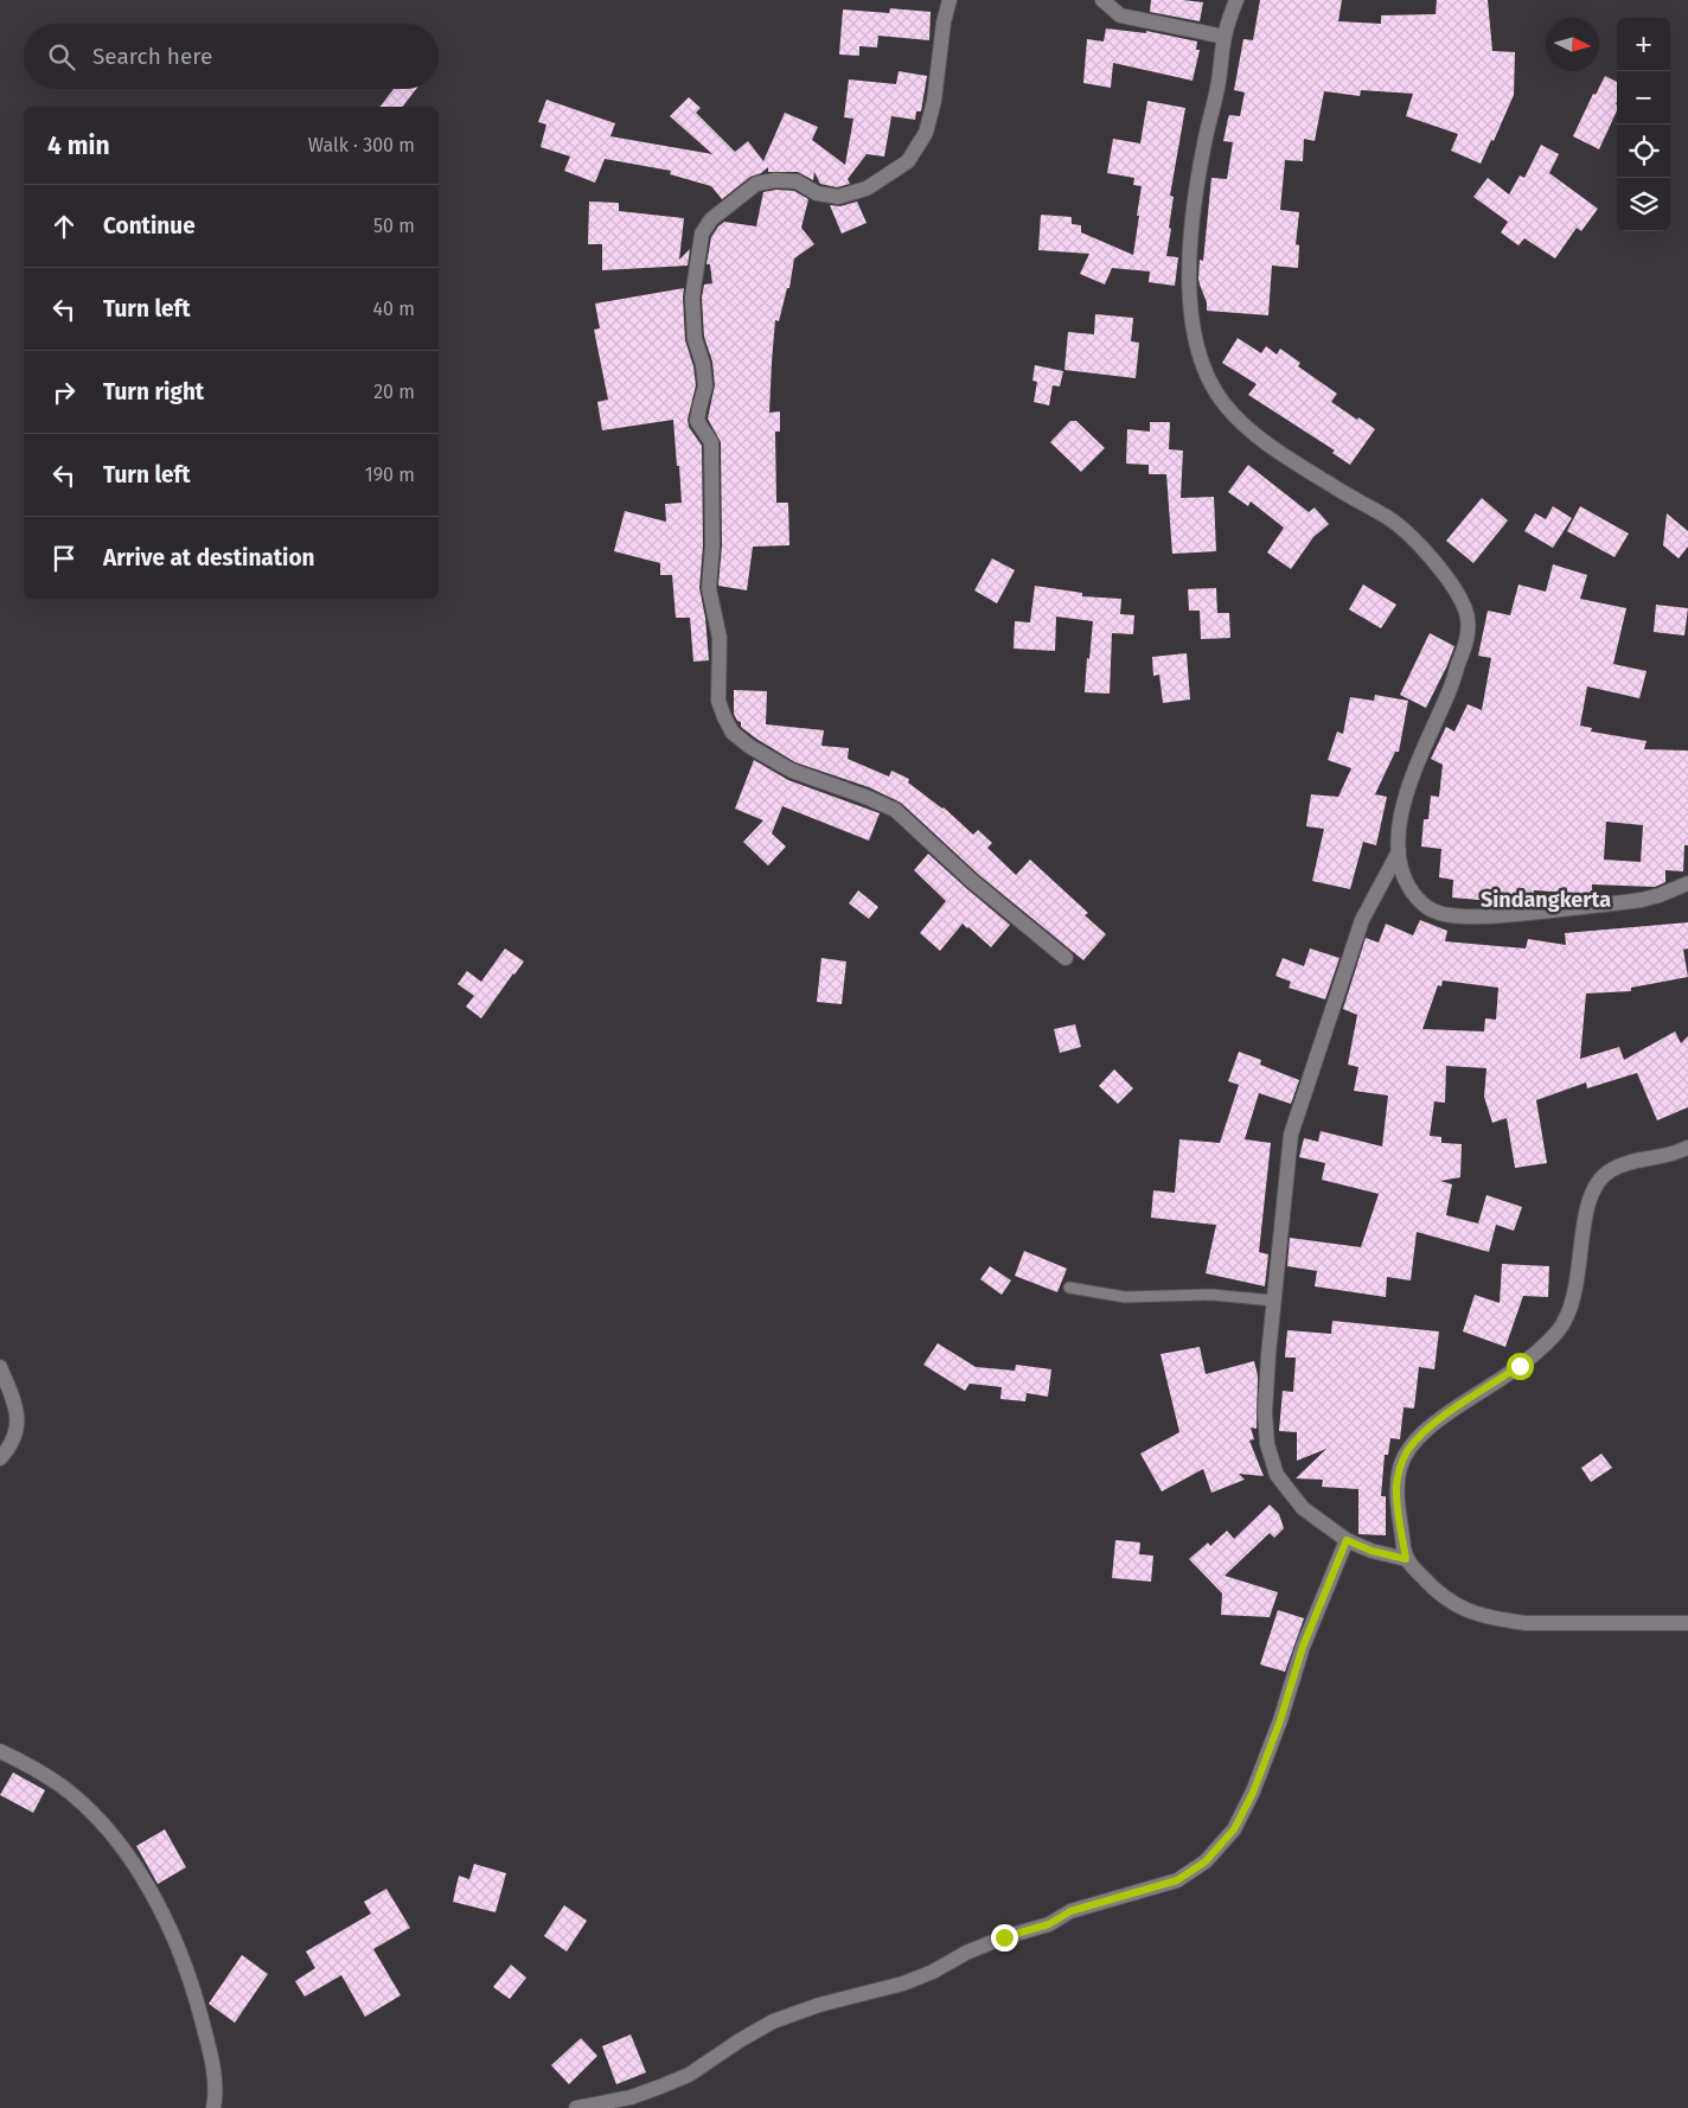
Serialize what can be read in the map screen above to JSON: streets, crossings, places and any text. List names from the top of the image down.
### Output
{
  "districts": ["Sindangkerta"],
  "north": "right",
  "page": {
    "map_buttons": ["+", "−"],
    "search": "Search here",
    "heading": ["4 min", "Walk · 300 m"],
    "list": [
      ["Continue", "50 m"],
      ["Turn left", "40 m"],
      ["Turn right", "20 m"],
      ["Turn left", "190 m"],
      "Arrive at destination"
    ]
  }
}
